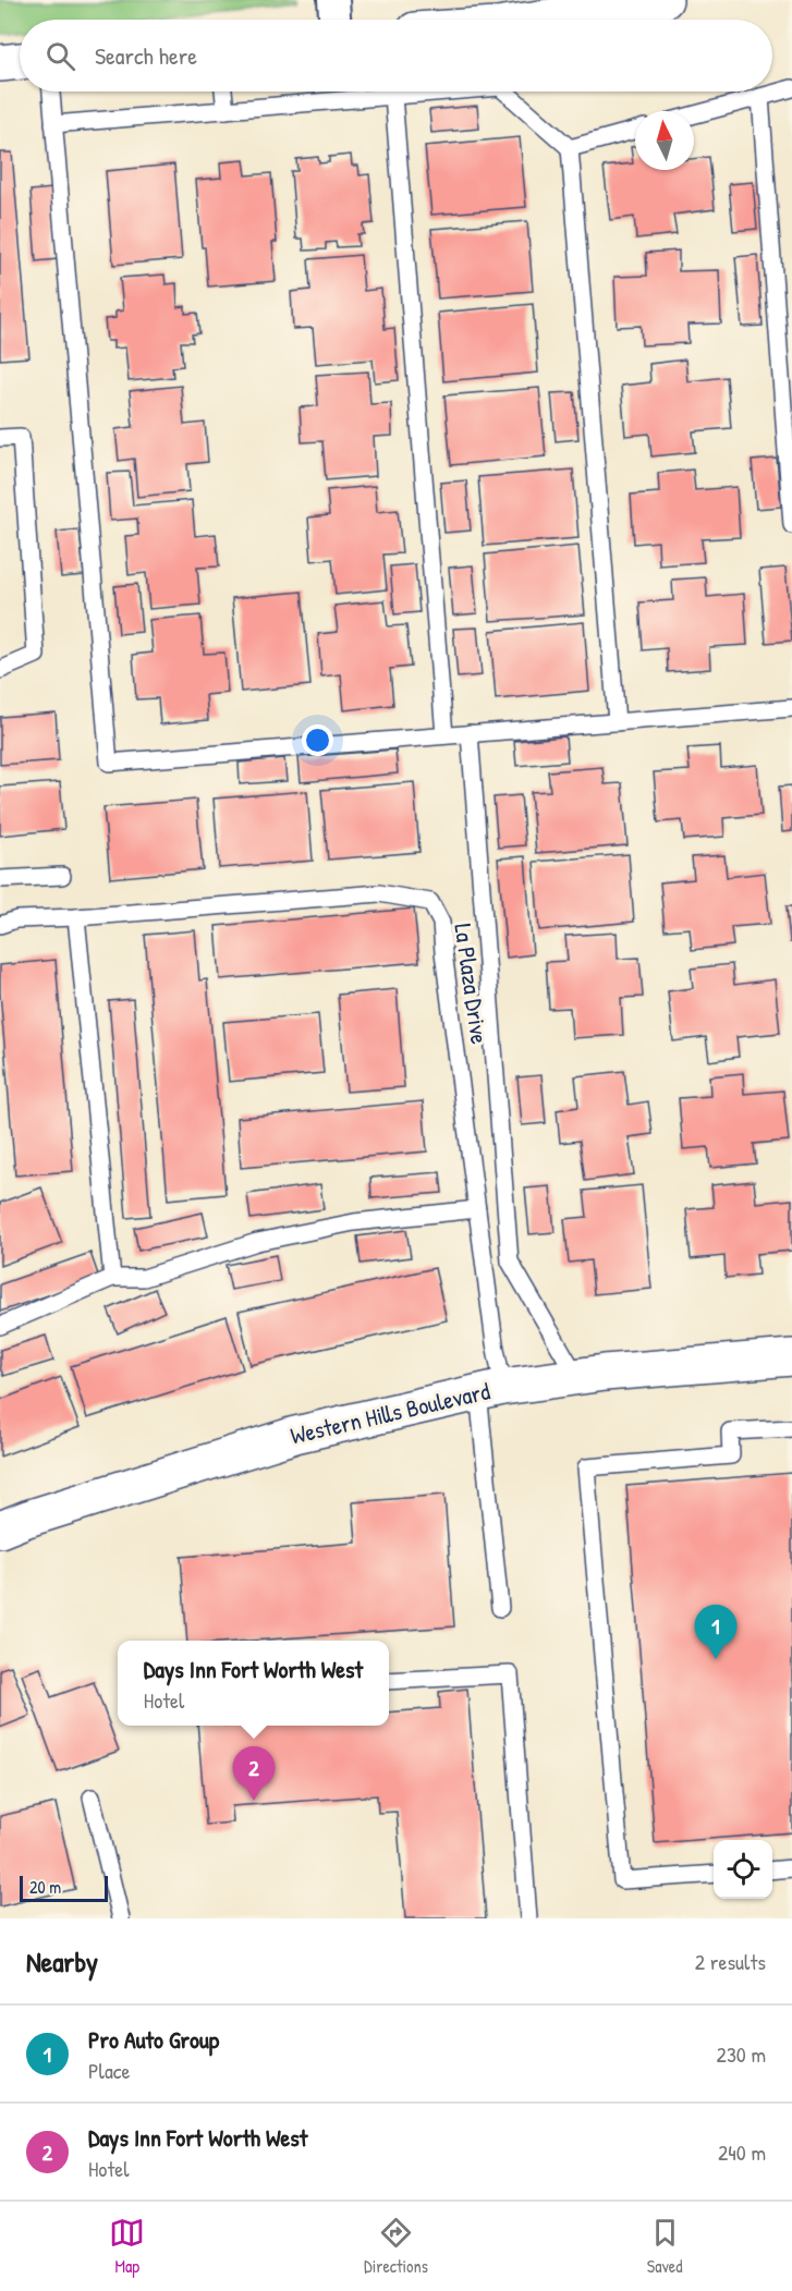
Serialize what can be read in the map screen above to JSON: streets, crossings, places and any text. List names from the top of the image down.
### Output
{
  "streets": {
    "street": ["Western Hills Boulevard"],
    "lane": ["La Plaza Drive"]
  },
  "crossings": [
    ["La Plaza Drive", "Western Hills Boulevard"]
  ],
  "scale_bar": "20 m",
  "north": "top",
  "page": {
    "search": "Search here",
    "pins": ["1", "2"],
    "popup": ["Days Inn Fort Worth West", "Hotel"],
    "scale": "20 m",
    "heading": ["Nearby", "2 results"],
    "list": [
      {
        "mark": "1",
        "name": "Pro Auto Group",
        "note": "Place",
        "value": "230 m"
      },
      {
        "mark": "2",
        "name": "Days Inn Fort Worth West",
        "note": "Hotel",
        "value": "240 m"
      }
    ],
    "nav": ["Map", "Directions", "Saved"]
  }
}
